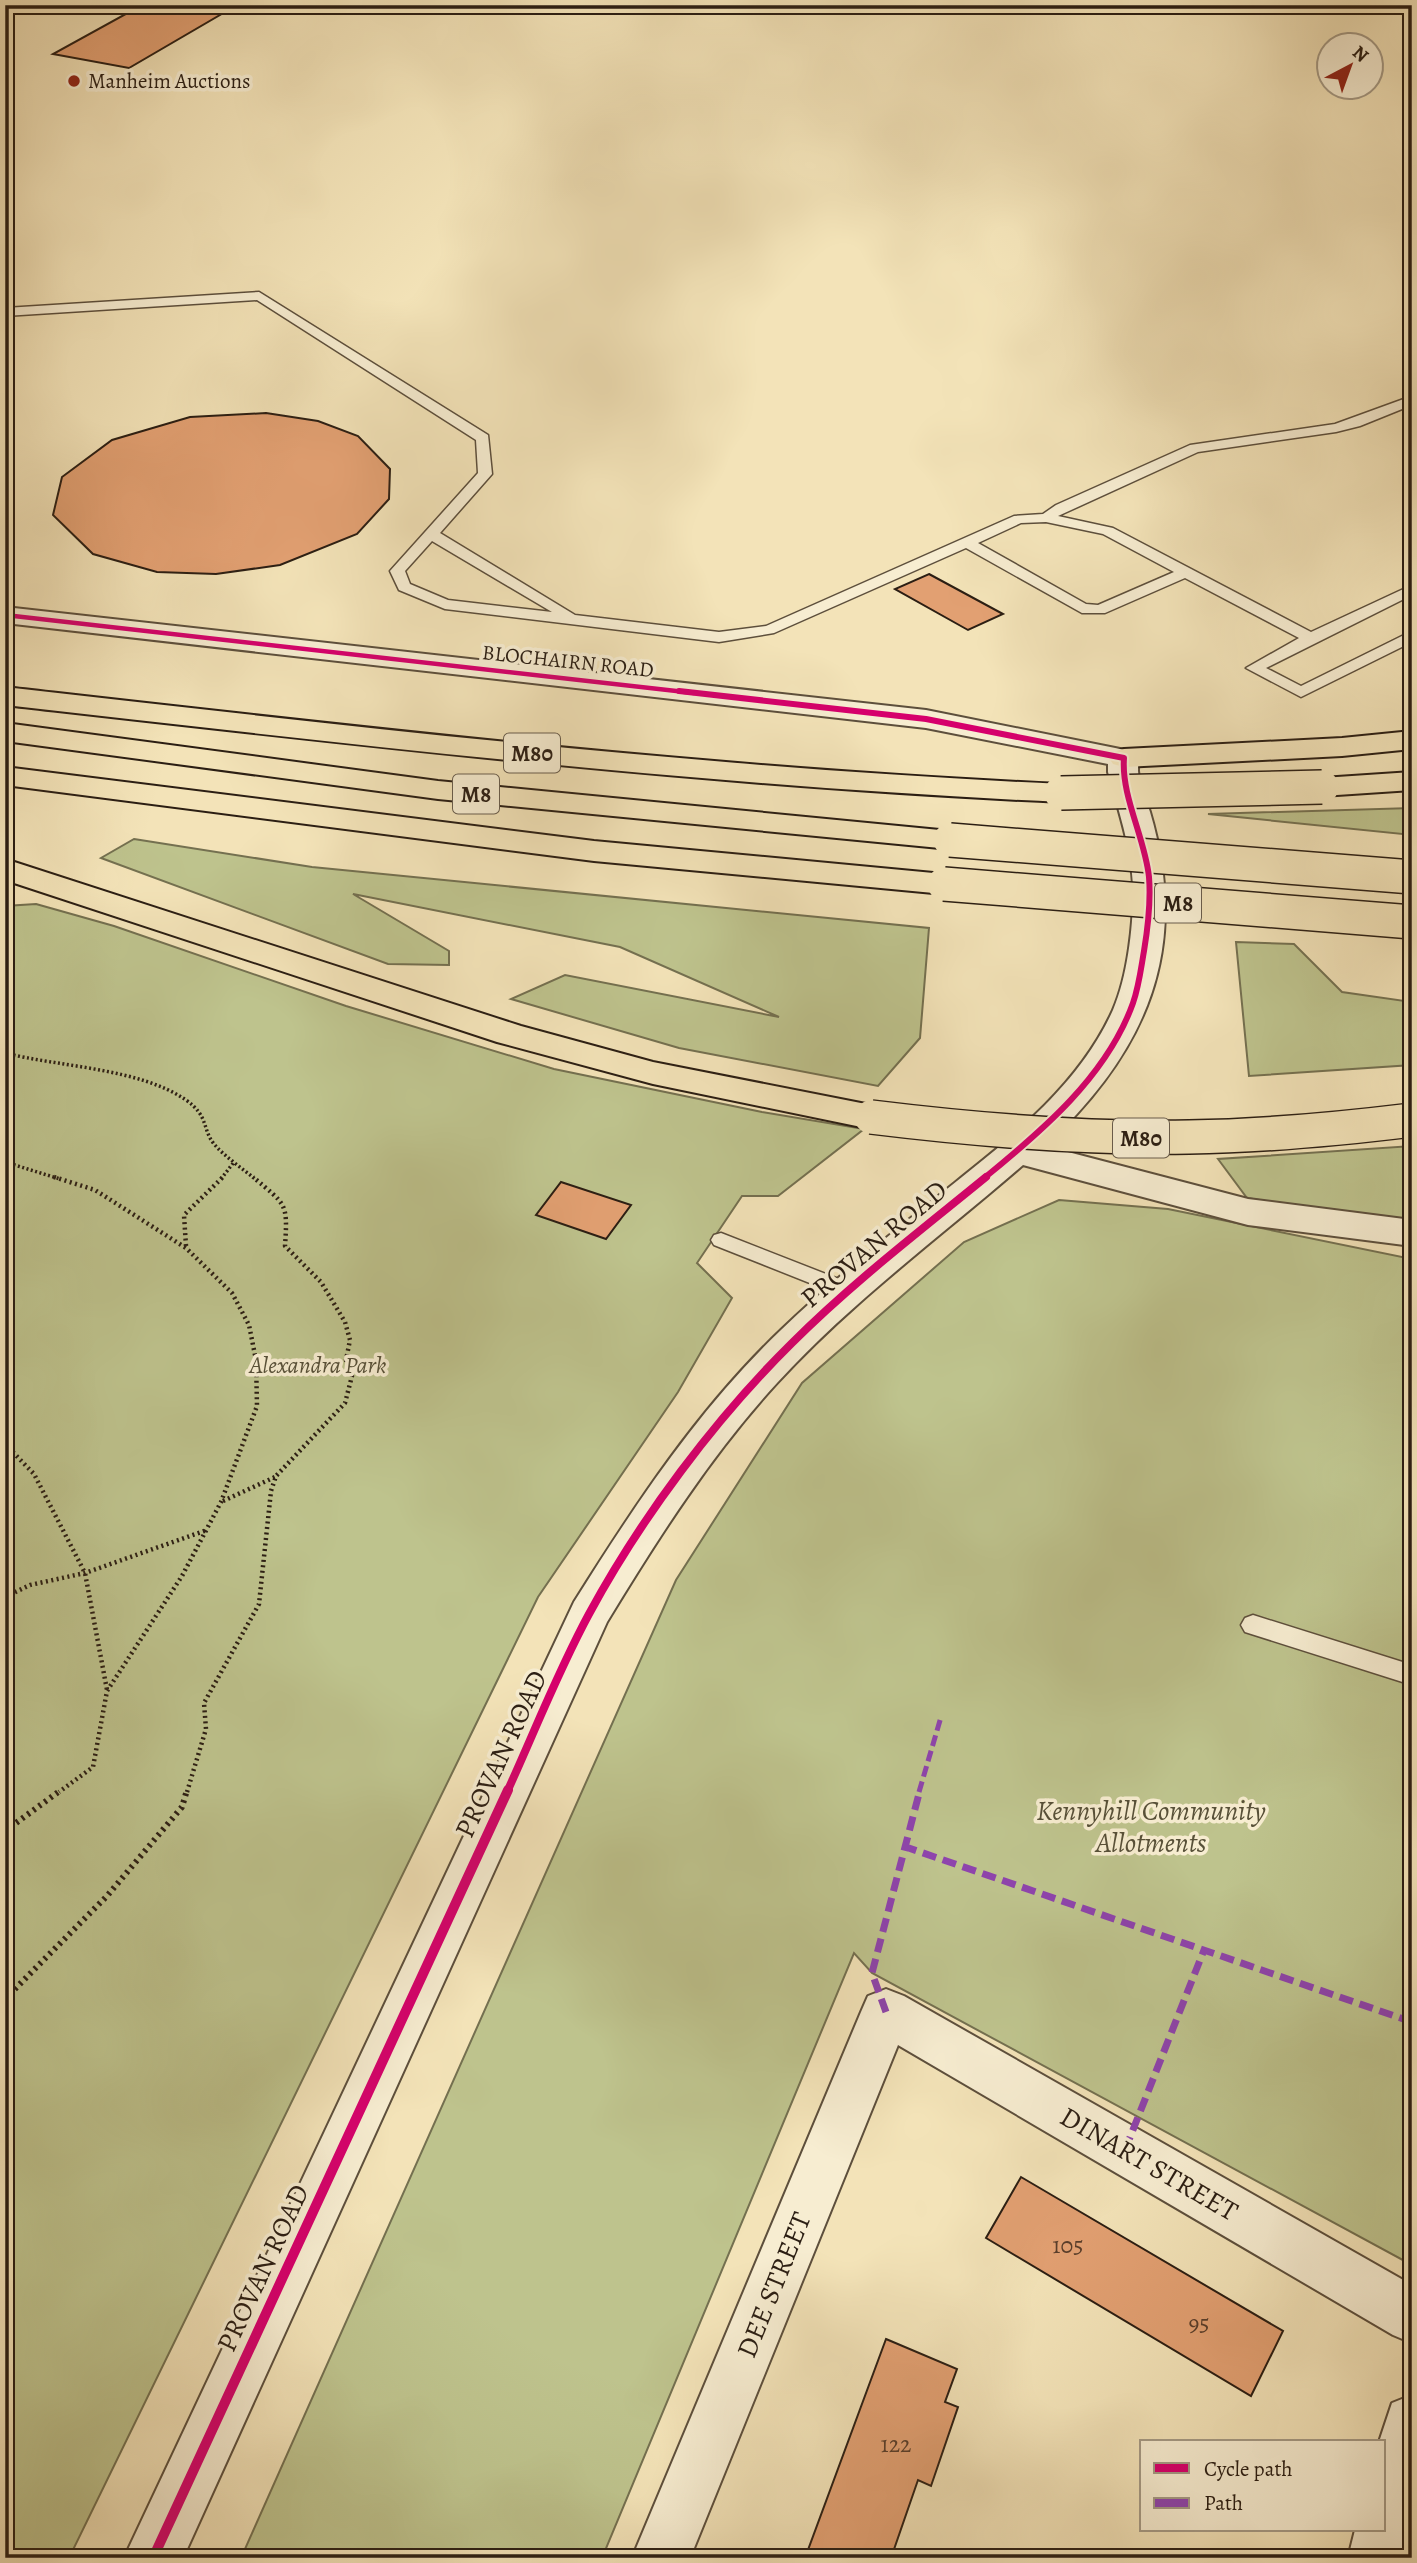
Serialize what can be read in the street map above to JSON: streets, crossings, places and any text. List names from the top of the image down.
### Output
{
  "streets": {
    "highway": ["M80", "M8"],
    "street": [
      "BLOCHAIRN ROAD",
      "PROVAN ROAD",
      "DINART STREET",
      "DEE STREET"
    ]
  },
  "crossings": [
    ["BLOCHAIRN ROAD", "PROVAN ROAD"],
    ["DINART STREET", "DEE STREET"]
  ],
  "parks": ["Alexandra Park", "Kennyhill Community Allotments"],
  "places": ["Manheim Auctions"],
  "house_numbers": ["105", "95", "122"],
  "legend": ["Cycle path", "Path"],
  "north": "top right"
}
